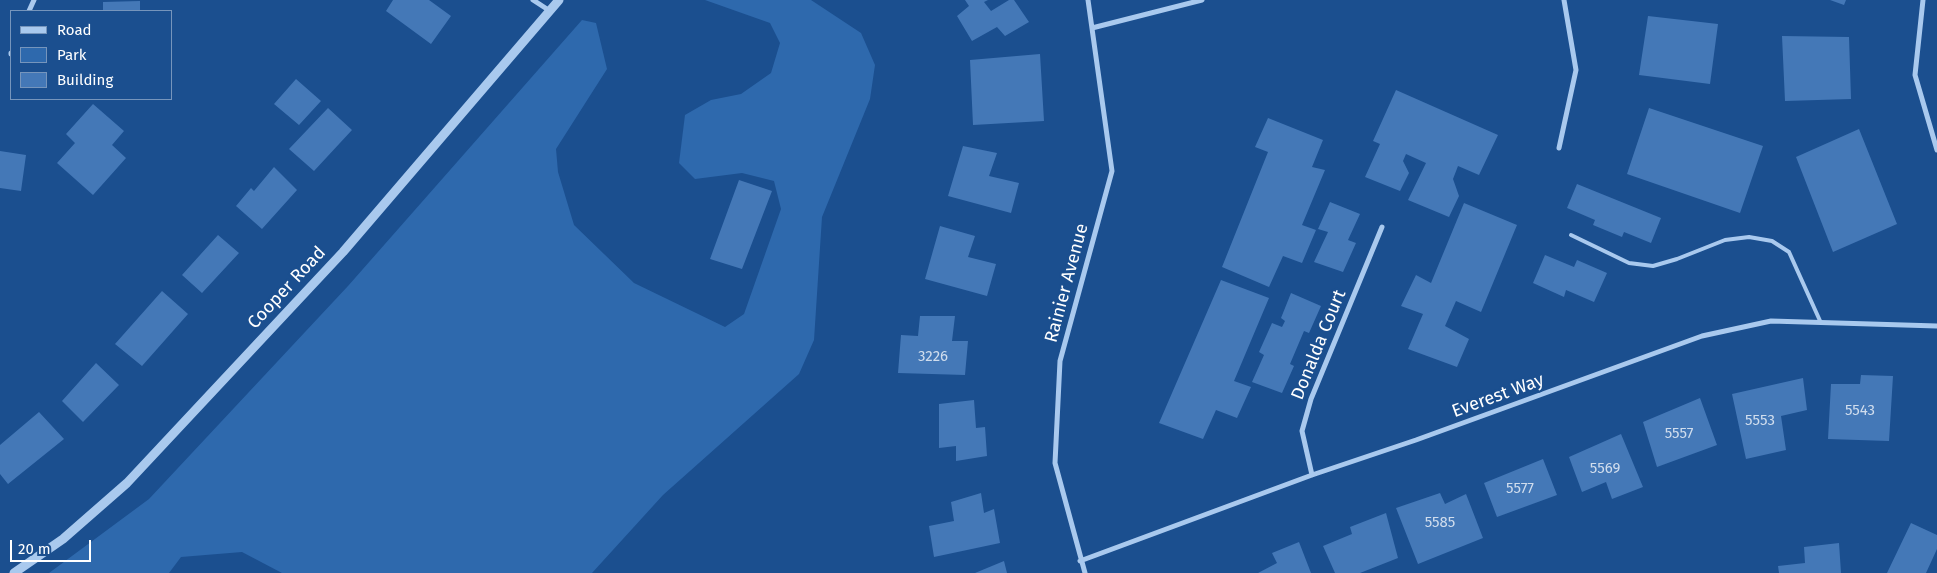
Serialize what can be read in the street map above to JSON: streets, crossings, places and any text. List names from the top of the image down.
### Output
{
  "streets": {
    "street": [
      "Rainier Avenue",
      "Cooper Road",
      "Donalda Court",
      "Everest Way"
    ]
  },
  "crossings": [
    ["Rainier Avenue", "Everest Way"],
    ["Donalda Court", "Everest Way"]
  ],
  "house_numbers": [
    "3226",
    "5543",
    "5553",
    "5557",
    "5569",
    "5577",
    "5585"
  ],
  "legend": ["Road", "Park", "Building"],
  "scale_bar": "20 m"
}
